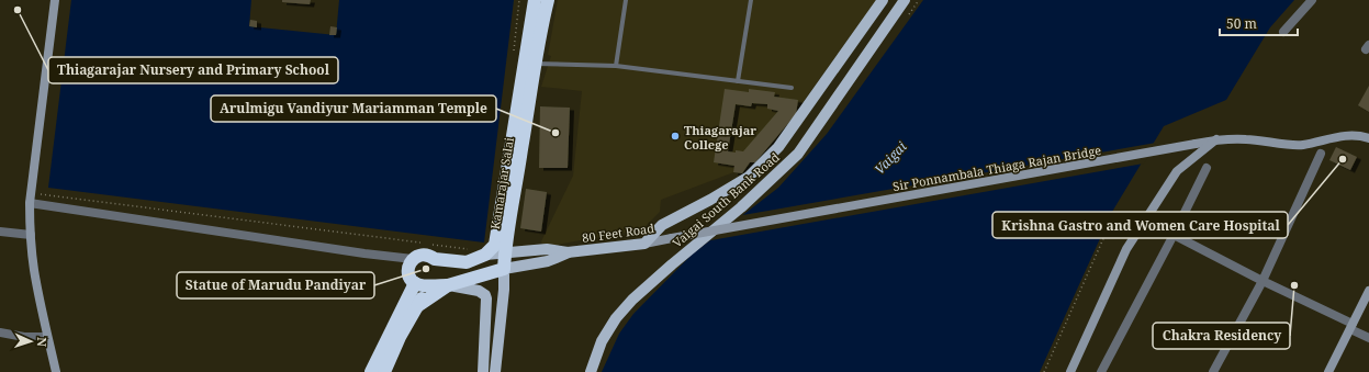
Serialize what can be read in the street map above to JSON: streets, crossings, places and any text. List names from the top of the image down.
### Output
{
  "streets": {
    "highway": ["Kamarajar Salai"],
    "main road": ["Sir Ponnambala Thiaga Rajan Bridge", "Vaigai South Bank Road", "80 Feet Road"]
  },
  "crossings": [
    ["Sir Ponnambala Thiaga Rajan Bridge", "80 Feet Road"],
    ["Kamarajar Salai", "80 Feet Road"],
    ["Vaigai South Bank Road", "80 Feet Road"]
  ],
  "water": ["Vaigai"],
  "places": [
    "Thiagarajar Nursery and Primary School",
    "Arulmigu Vandiyur Mariamman Temple",
    "Thiagarajar College",
    "Krishna Gastro and Women Care Hospital",
    "Statue of Marudu Pandiyar",
    "Chakra Residency"
  ],
  "scale_bar": "50 m",
  "north": "right"
}
